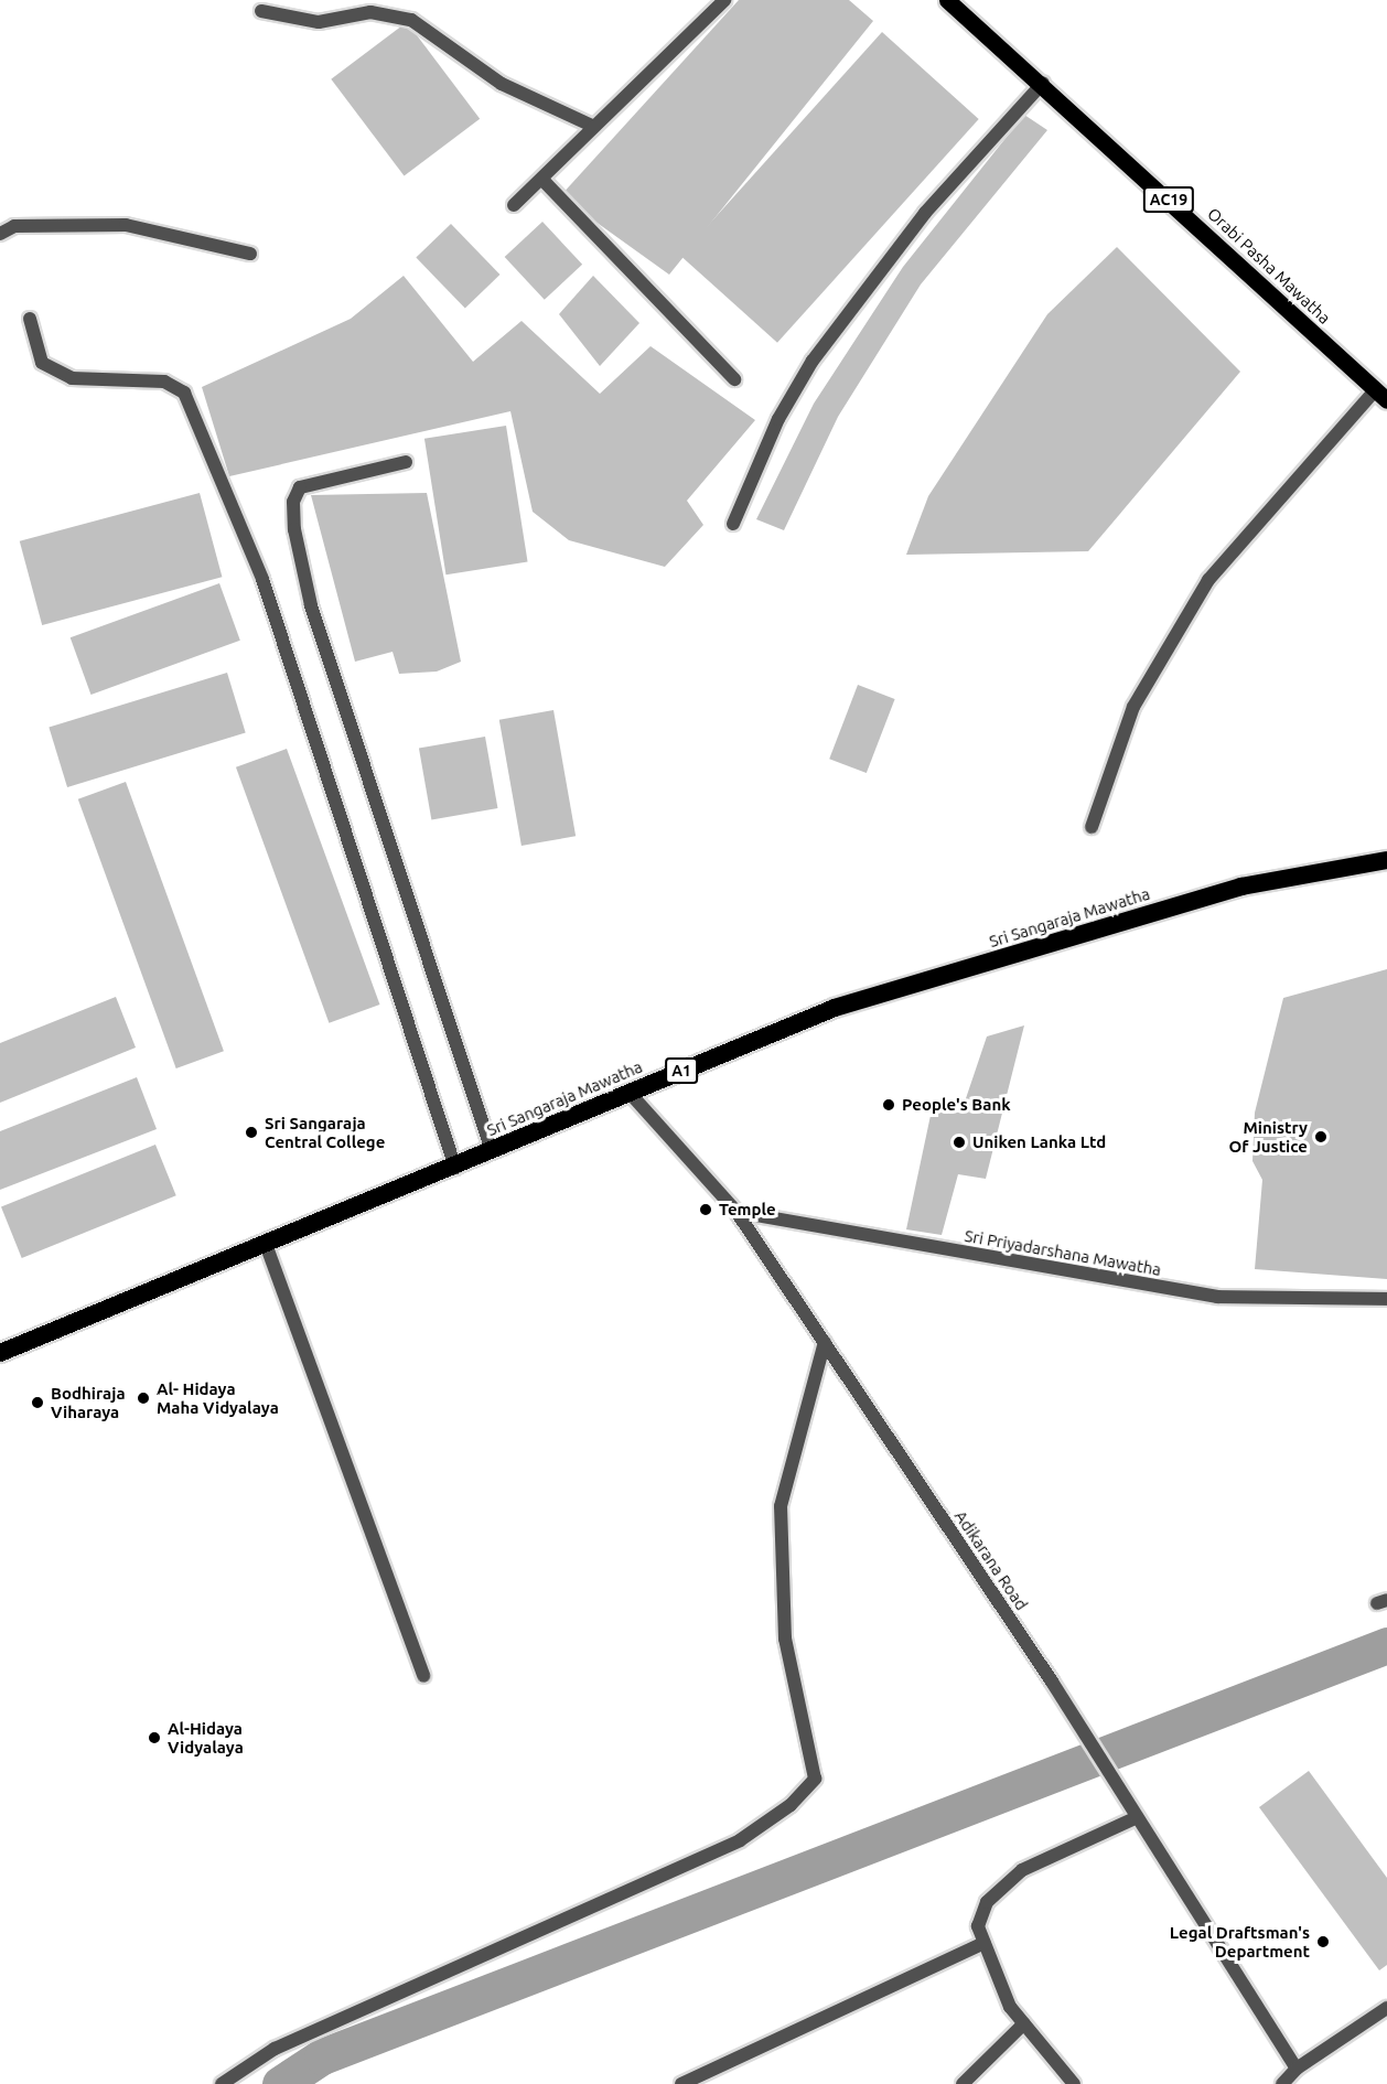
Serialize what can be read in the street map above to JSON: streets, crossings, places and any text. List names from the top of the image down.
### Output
{
  "streets": {
    "highway": ["Sri Sangaraja Mawatha", "A1"],
    "main road": ["AC19", "Orabi Pasha Mawatha"],
    "street": ["Sri Priyadarshana Mawatha", "Adikarana Road"]
  },
  "crossings": [
    ["Sri Sangaraja Mawatha", "Adikarana Road"],
    ["Sri Priyadarshana Mawatha", "Adikarana Road"]
  ],
  "places": [
    "People's Bank",
    "Sri Sangaraja Central College",
    "Ministry Of Justice",
    "Uniken Lanka Ltd",
    "Temple",
    "Al- Hidaya Maha Vidyalaya",
    "Bodhiraja Viharaya",
    "Al-Hidaya Vidyalaya",
    "Legal Draftsman's Department"
  ]
}
